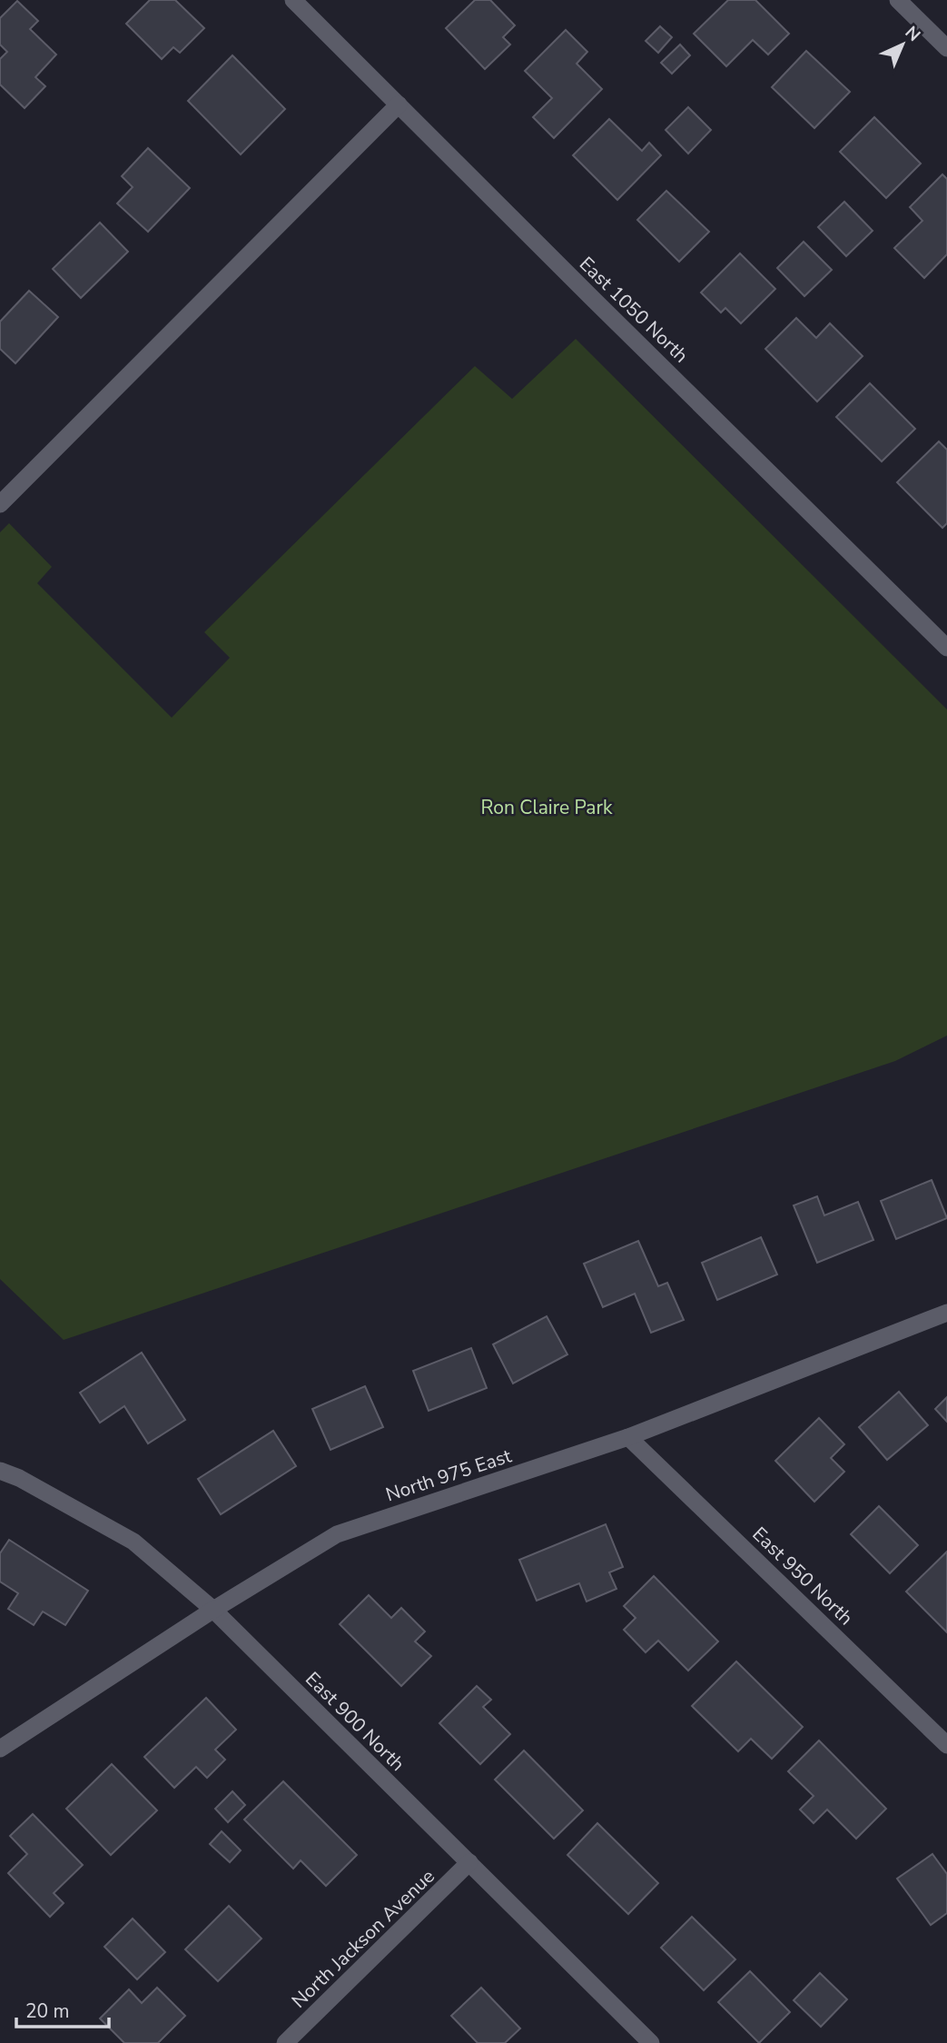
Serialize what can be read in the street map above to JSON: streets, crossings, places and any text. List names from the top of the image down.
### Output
{
  "streets": {
    "street": [
      "East 1050 North",
      "North 975 East",
      "East 950 North",
      "East 900 North",
      "North Jackson Avenue"
    ]
  },
  "crossings": [
    ["North 975 East", "East 950 North"],
    ["North 975 East", "East 900 North"],
    ["East 900 North", "North Jackson Avenue"]
  ],
  "parks": ["Ron Claire Park"],
  "scale_bar": "20 m",
  "north": "top right"
}
